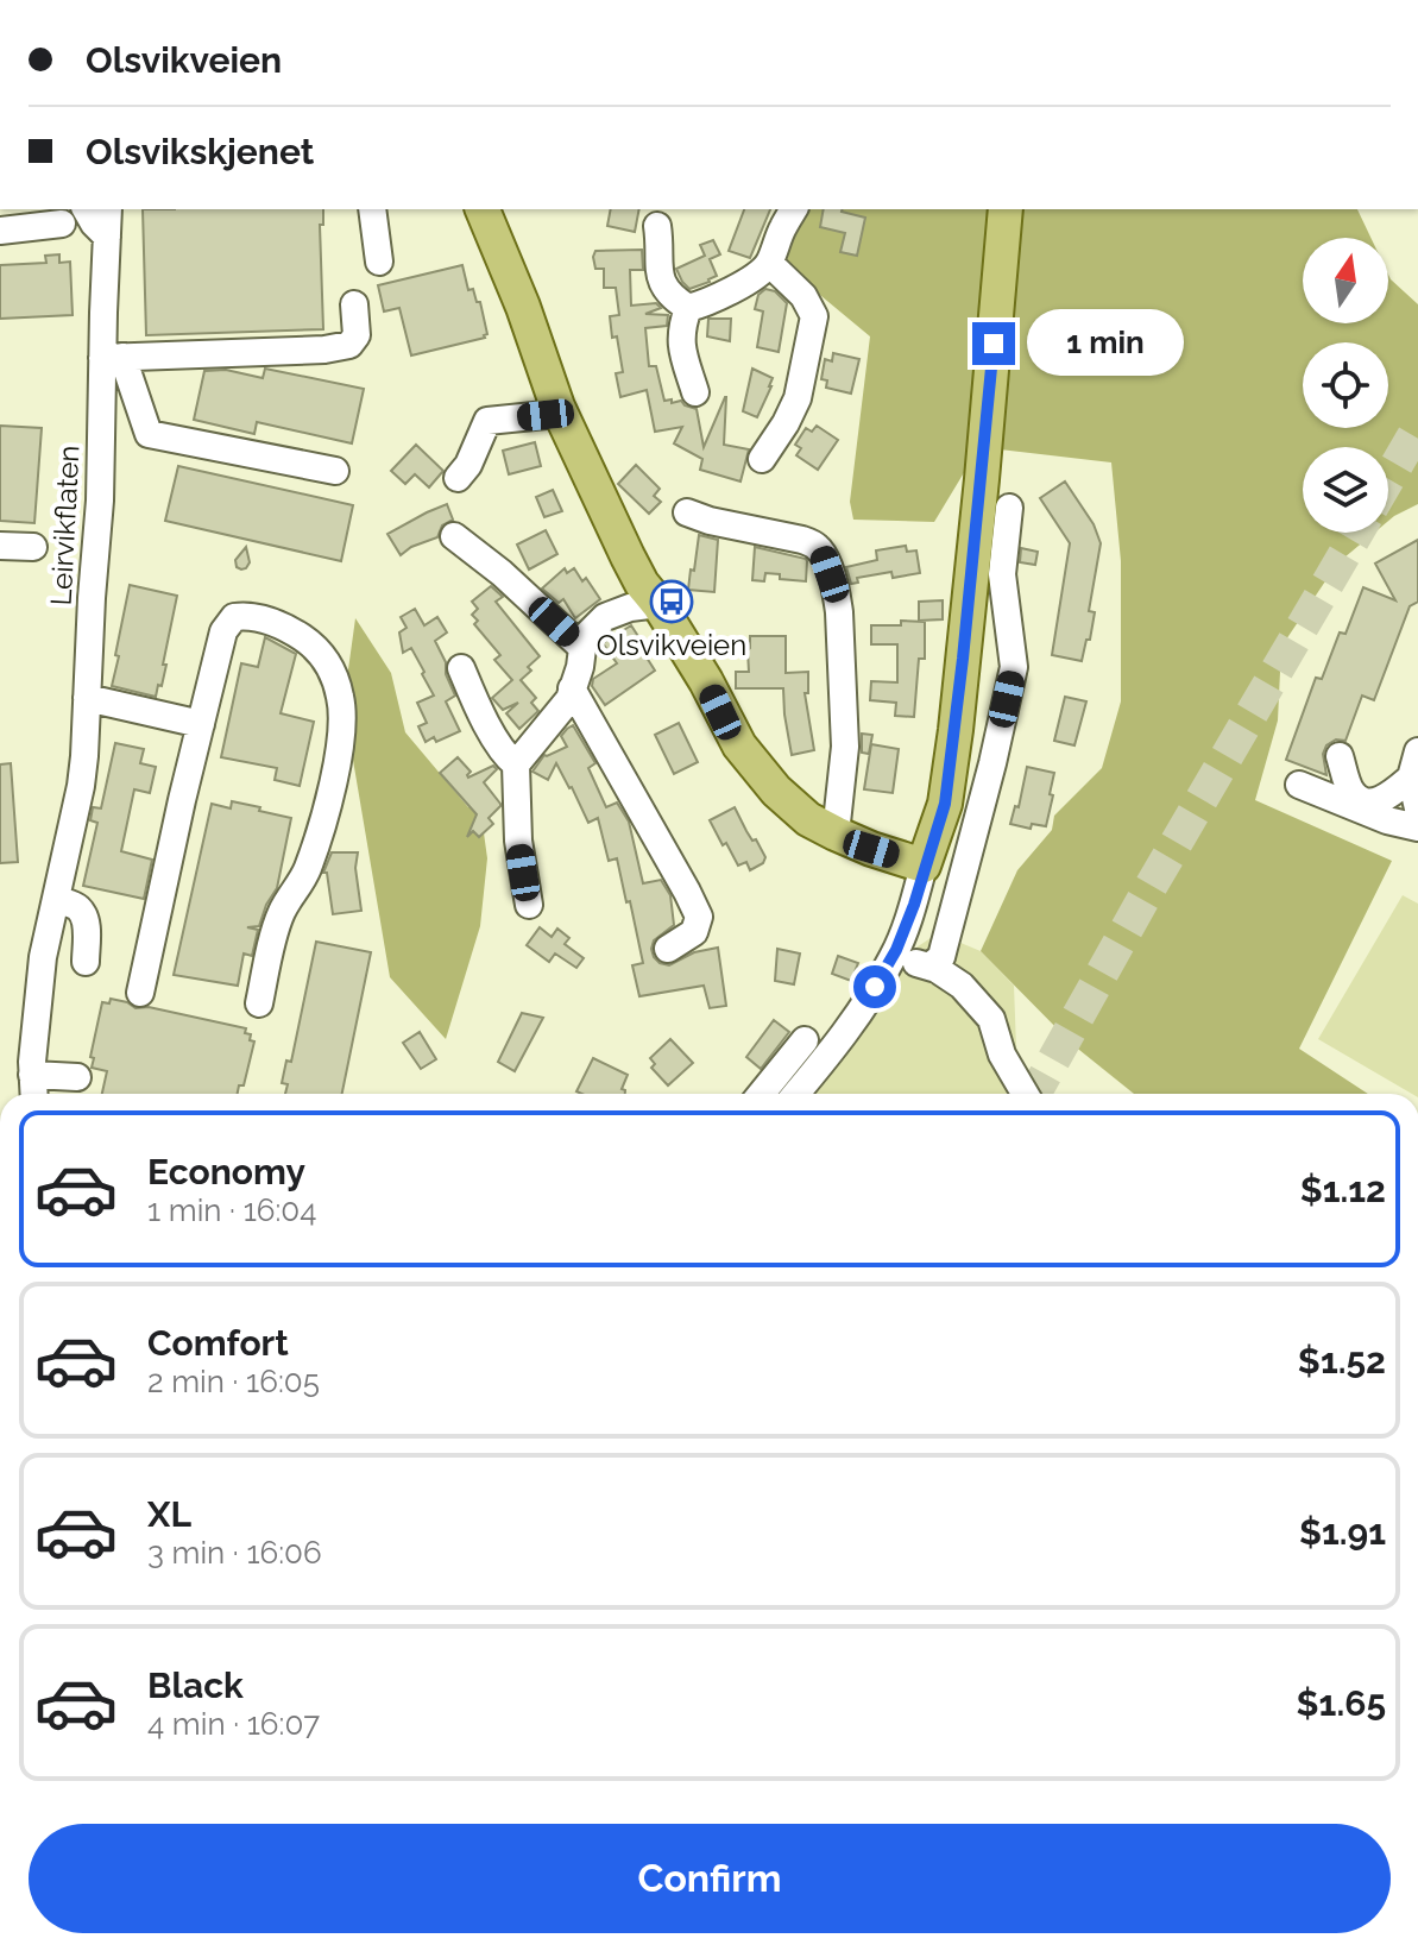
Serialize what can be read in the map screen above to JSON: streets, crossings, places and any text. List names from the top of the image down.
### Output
{
  "streets": {
    "street": ["Leirvikflaten"]
  },
  "places": {
    "bus stop": ["Olsvikveien"]
  },
  "north": "top",
  "page": {
    "banner": ["Olsvikveien", "Olsvikskjenet"],
    "bubble": "1 min",
    "list": [
      {
        "name": "Economy",
        "note": "1 min · 16:04",
        "value": "$1.12"
      },
      {
        "name": "Comfort",
        "note": "2 min · 16:05",
        "value": "$1.52"
      },
      {
        "name": "XL",
        "note": "3 min · 16:06",
        "value": "$1.91"
      },
      {
        "name": "Black",
        "note": "4 min · 16:07",
        "value": "$1.65"
      }
    ],
    "buttons": "Confirm"
  }
}
